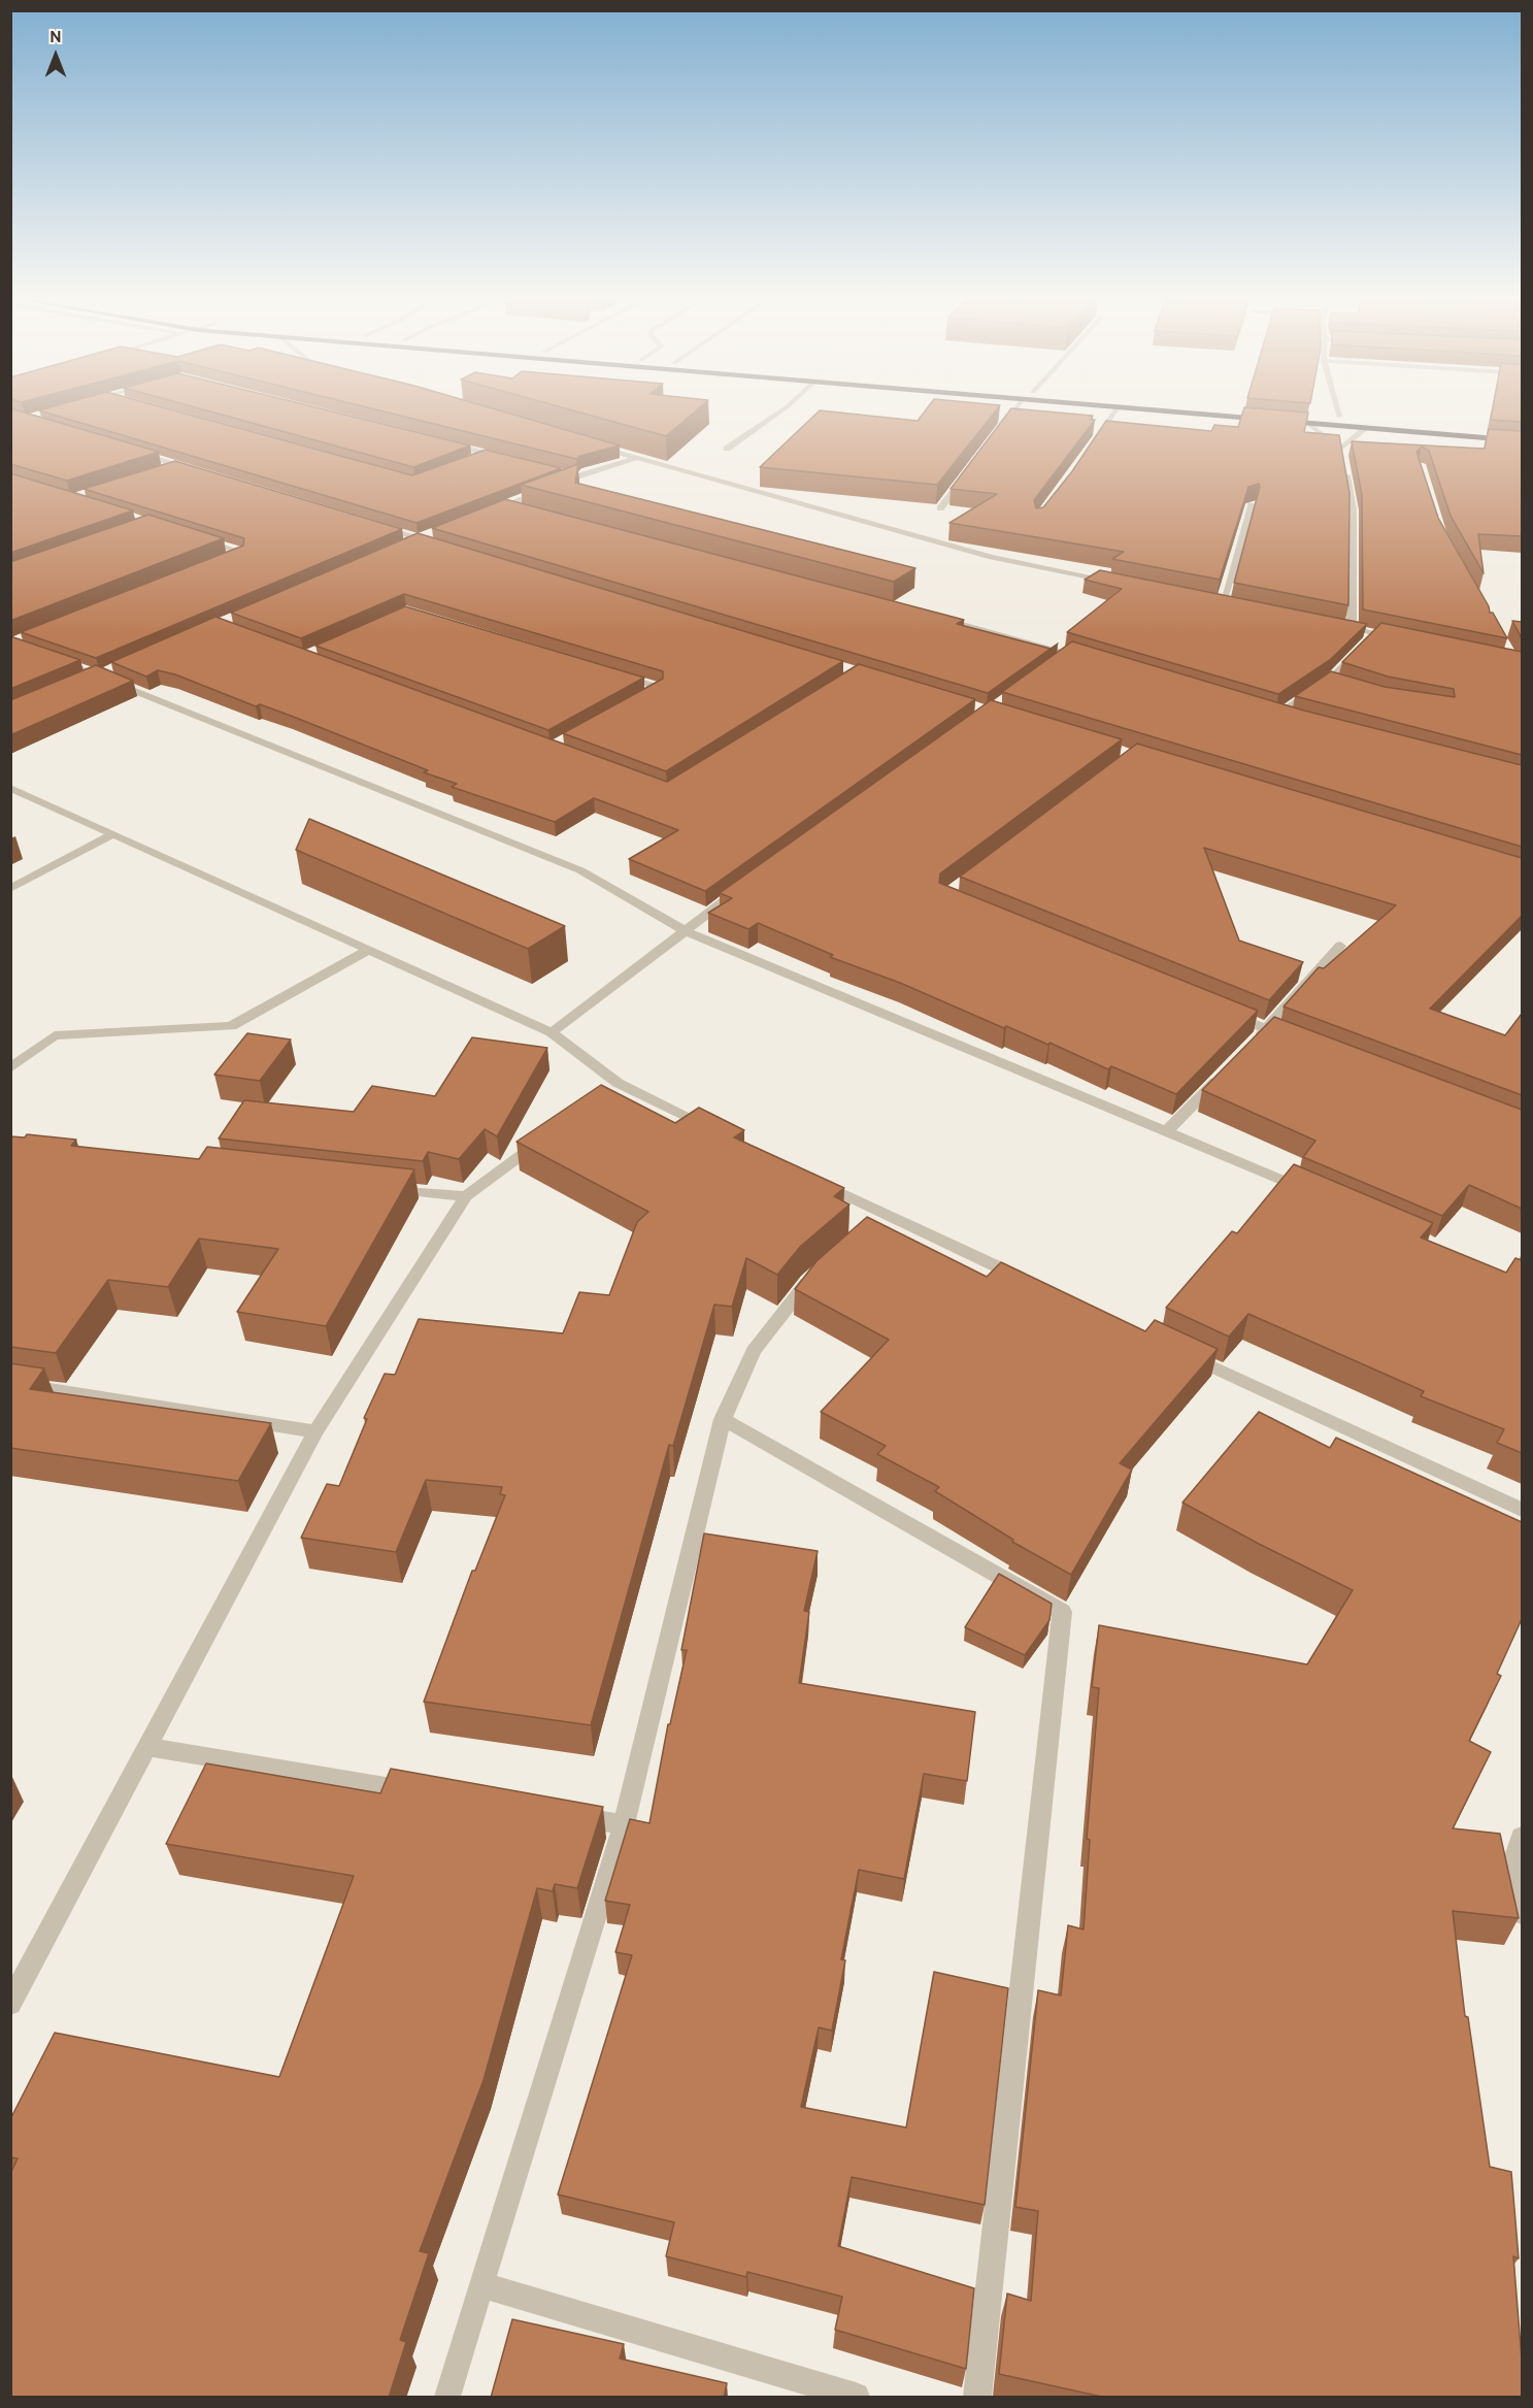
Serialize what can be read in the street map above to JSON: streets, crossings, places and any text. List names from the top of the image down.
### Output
{
  "north": "top"
}
